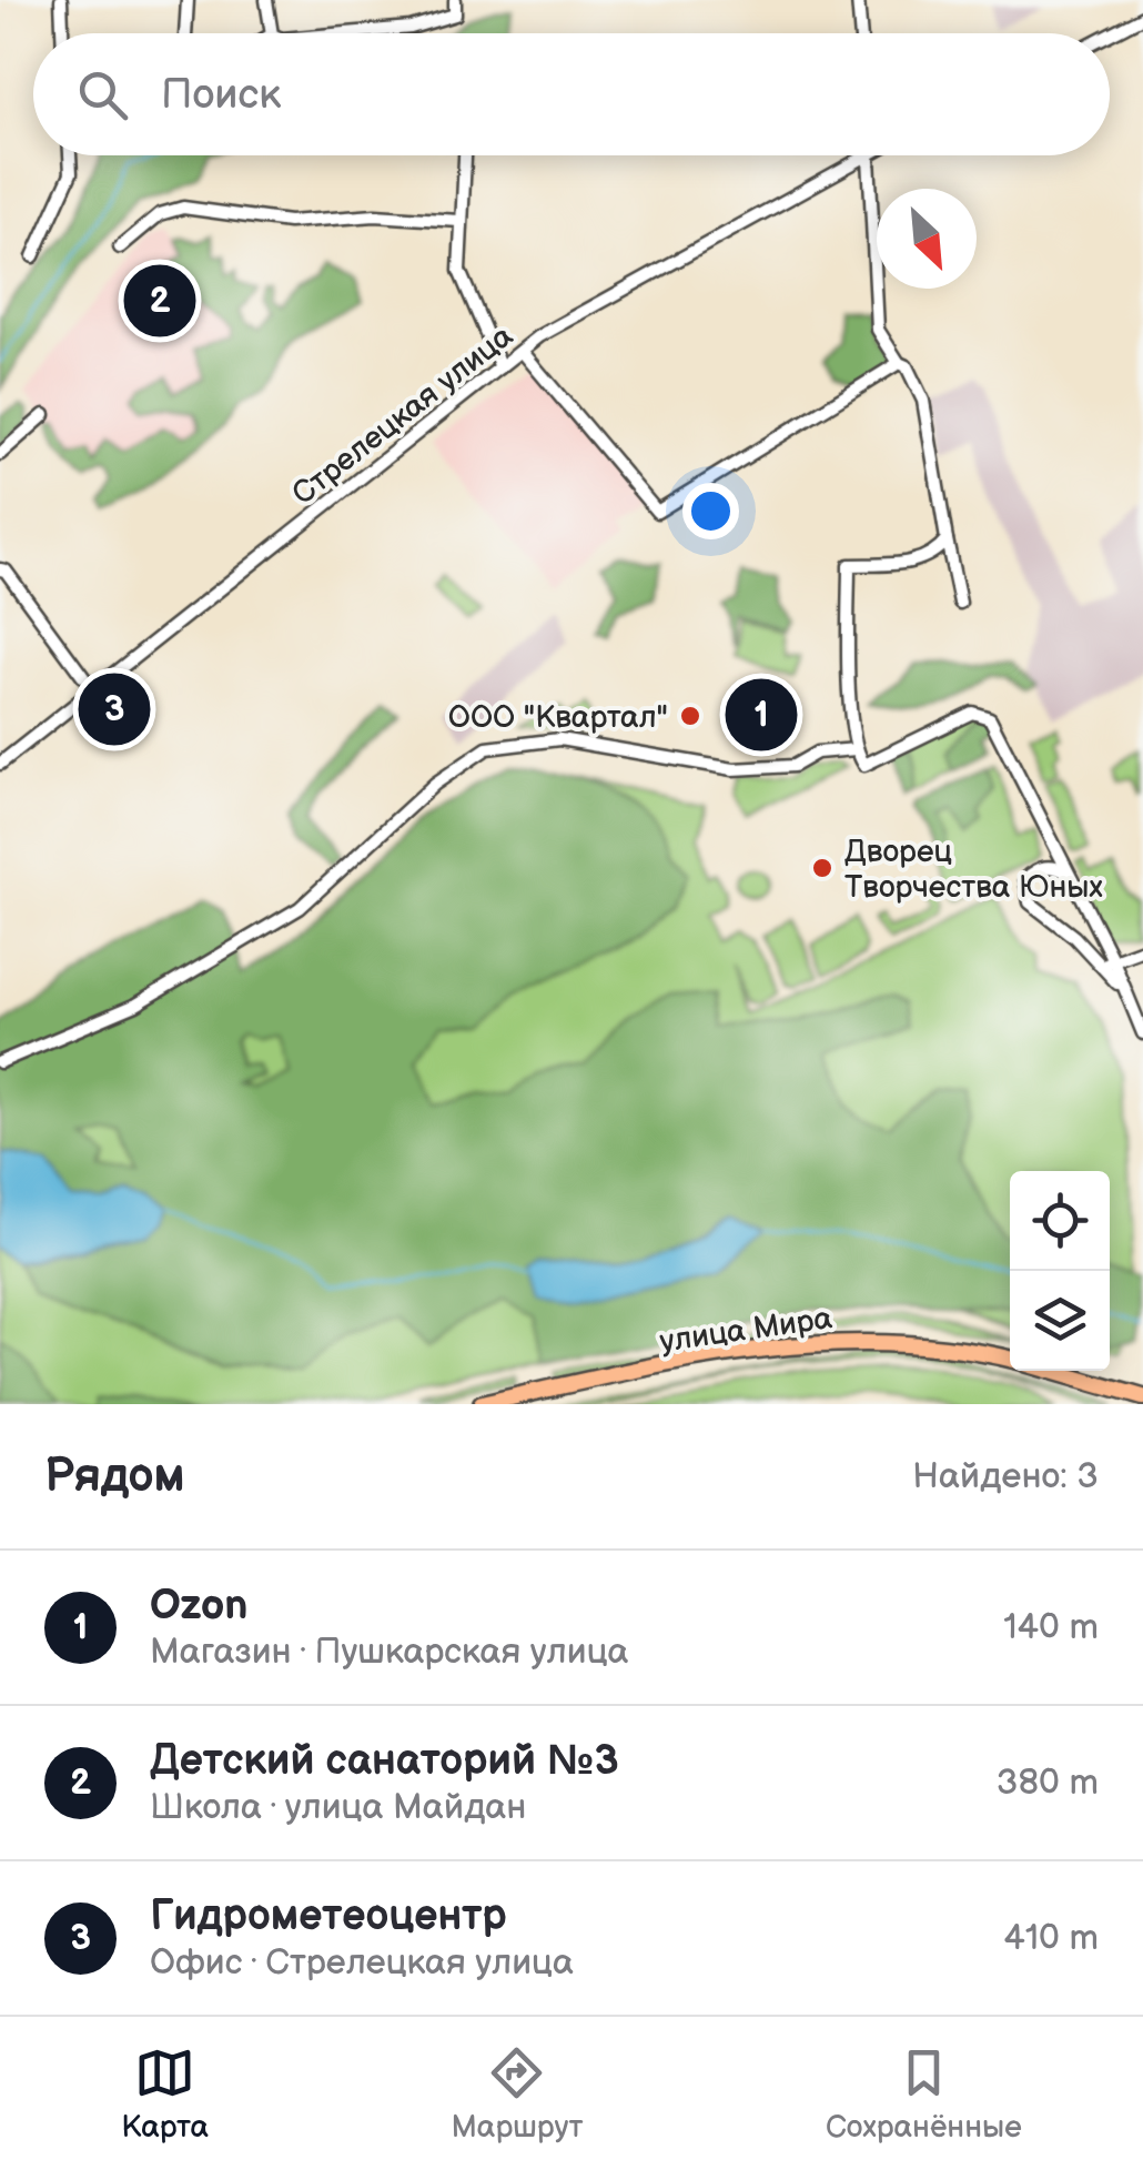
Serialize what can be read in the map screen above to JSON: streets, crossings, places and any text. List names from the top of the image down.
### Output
{
  "streets": {
    "main road": ["улица Мира"],
    "street": ["Стрелецкая улица"]
  },
  "places": ["ООО \"Квартал\"", "Дворец Творчества Юных"],
  "north": "bottom right",
  "page": {
    "search": "Поиск",
    "pins": ["2", "3", "1"],
    "heading": ["Рядом", "Найдено: 3"],
    "list": [
      {
        "mark": "1",
        "name": "Ozon",
        "note": "Магазин · Пушкарская улица",
        "value": "140 m"
      },
      {
        "mark": "2",
        "name": "Детский санаторий №3",
        "note": "Школа · улица Майдан",
        "value": "380 m"
      },
      {
        "mark": "3",
        "name": "Гидрометеоцентр",
        "note": "Офис · Стрелецкая улица",
        "value": "410 m"
      }
    ],
    "nav": ["Карта", "Маршрут", "Сохранённые"]
  }
}
